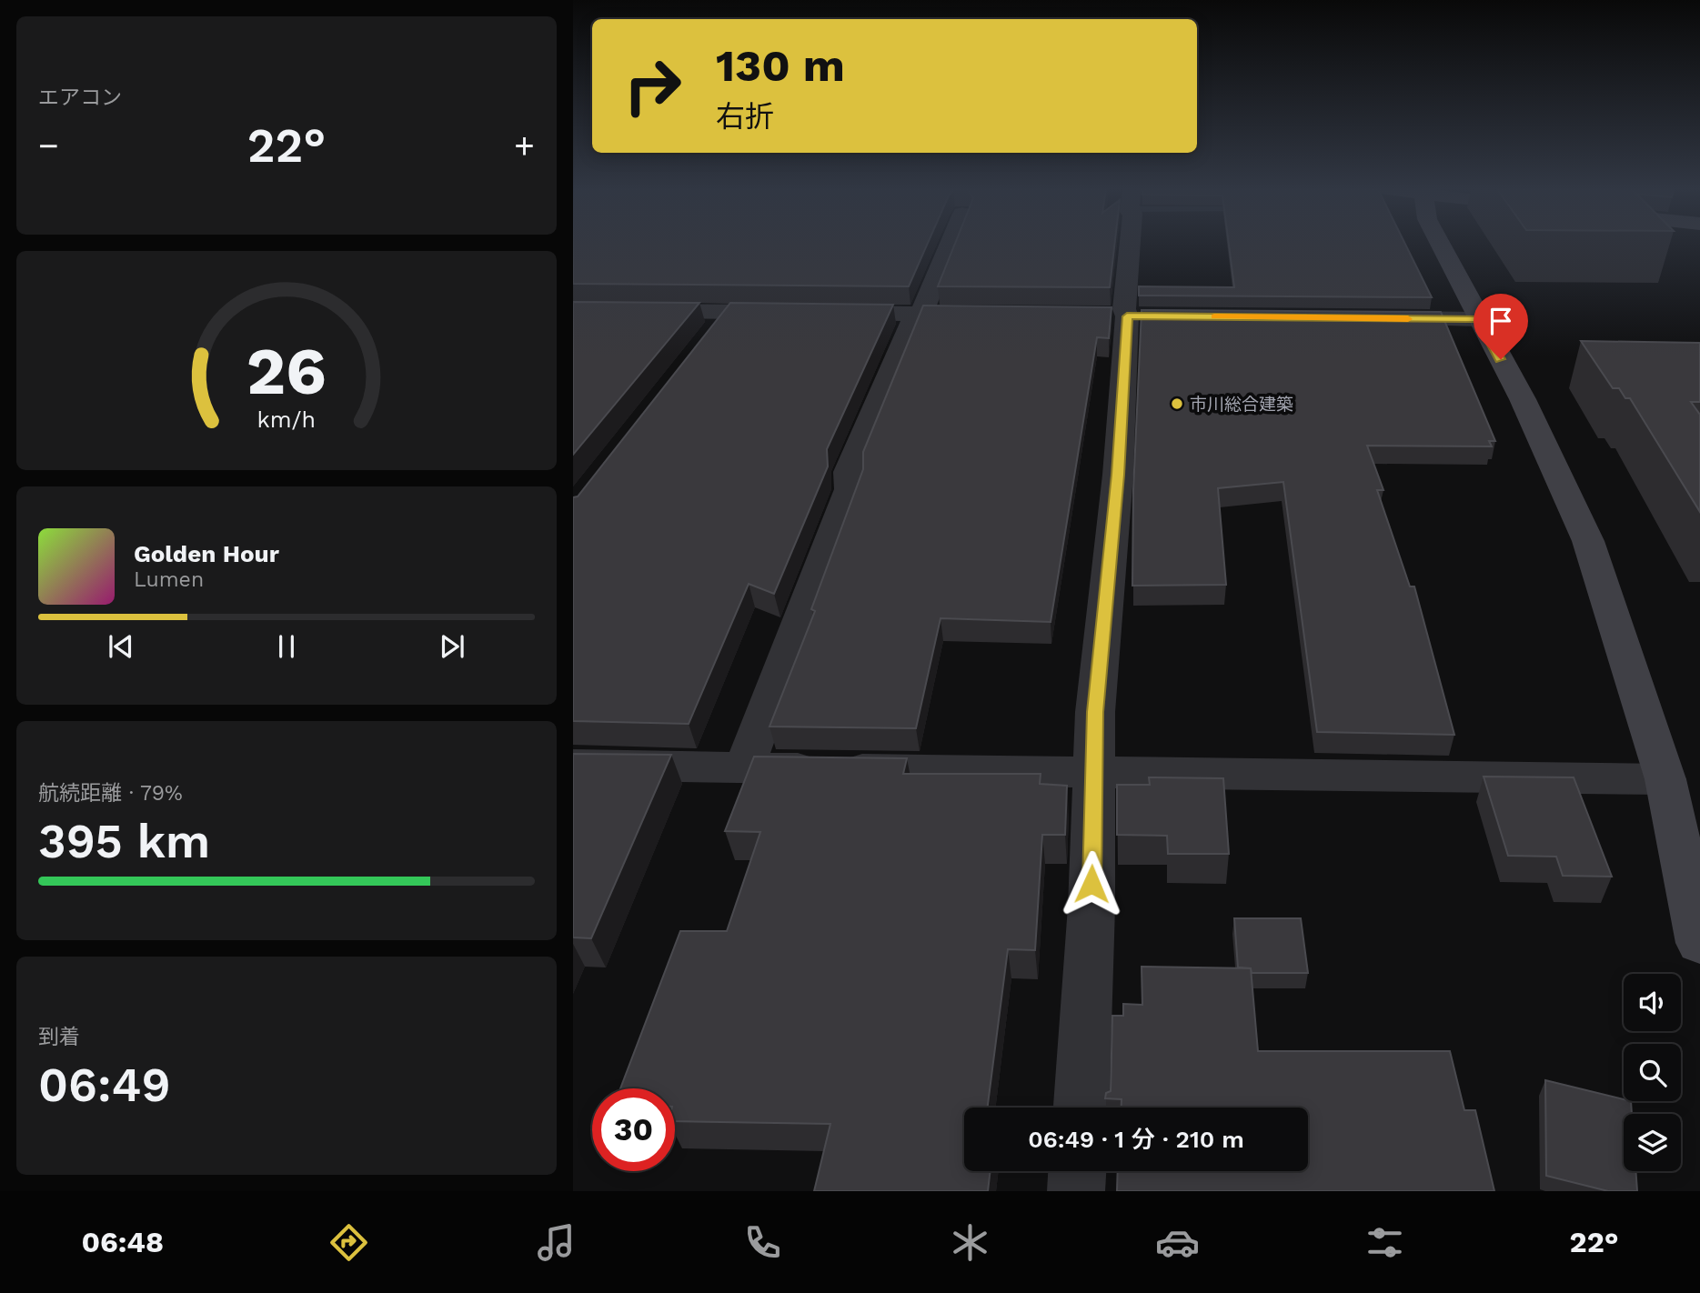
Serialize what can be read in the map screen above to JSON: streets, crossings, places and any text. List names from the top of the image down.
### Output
{
  "places": ["市川総合建築"],
  "page": {
    "tile": [
      "エアコン",
      ["航続距離 · 79%", "395 km"],
      ["到着", "06:49"]
    ],
    "turn": ["130 m", "右折"],
    "heat": ["−", "22°", "+"],
    "song": ["Golden Hour", "Lumen"],
    "limit": "30",
    "trip": "06:49 · 1 分 · 210 m",
    "tabs": ["06:48", "22°"],
    "gauge": ["26", "km/h"]
  }
}
